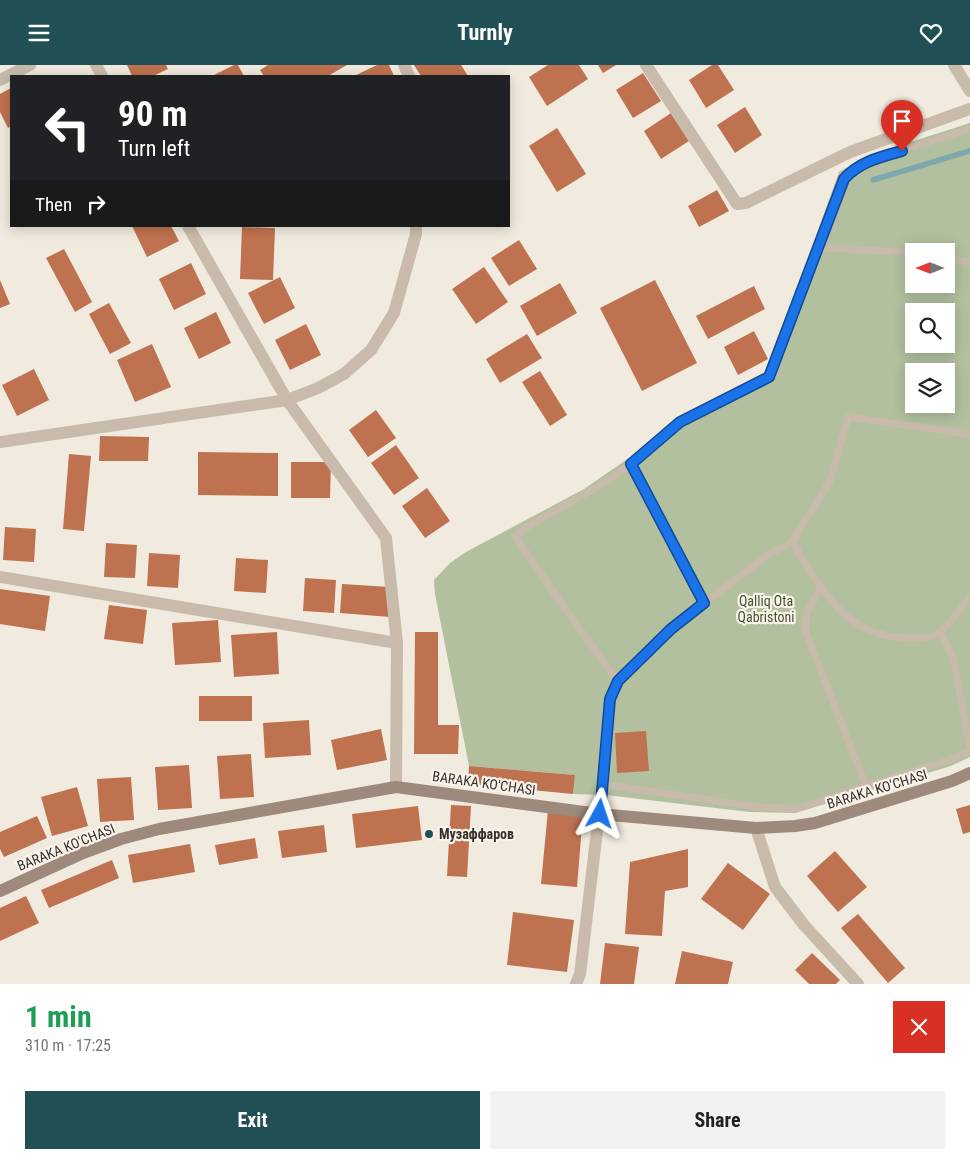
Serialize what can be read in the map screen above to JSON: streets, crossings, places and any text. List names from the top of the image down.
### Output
{
  "streets": {
    "main road": ["BARAKA KO'CHASI"]
  },
  "parks": ["Qalliq Ota Qabristoni"],
  "places": ["Музаффаров"],
  "north": "left",
  "page": {
    "header": "Turnly",
    "turn": ["90 m", "Turn left"],
    "then": "Then",
    "heading": ["1 min", "310 m · 17:25"],
    "buttons": ["Exit", "Share"]
  }
}
